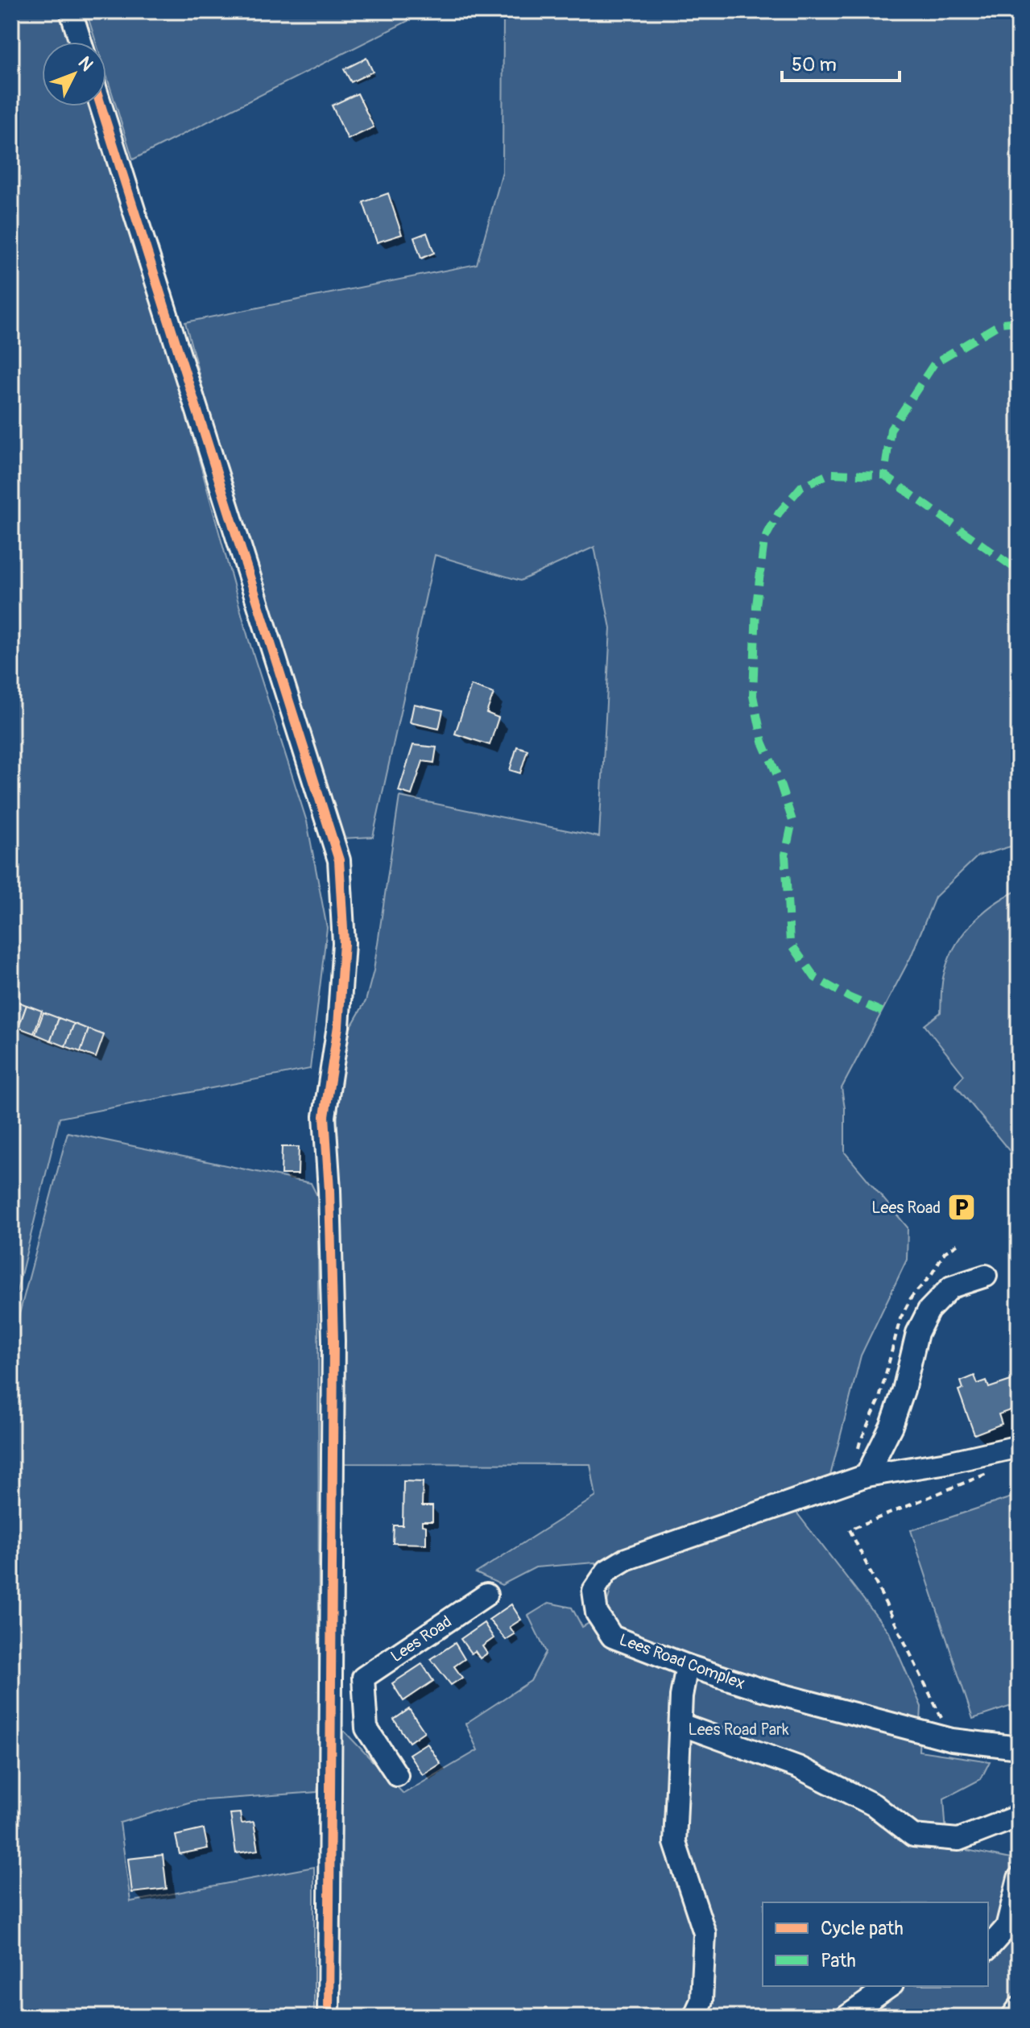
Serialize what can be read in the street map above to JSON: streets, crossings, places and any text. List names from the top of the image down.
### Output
{
  "streets": {
    "street": ["Lees Road", "Lees Road Complex"]
  },
  "parks": ["Lees Road Park"],
  "places": {
    "parking": ["Lees Road"]
  },
  "legend": ["Cycle path", "Path"],
  "scale_bar": "50 m",
  "north": "top right"
}
